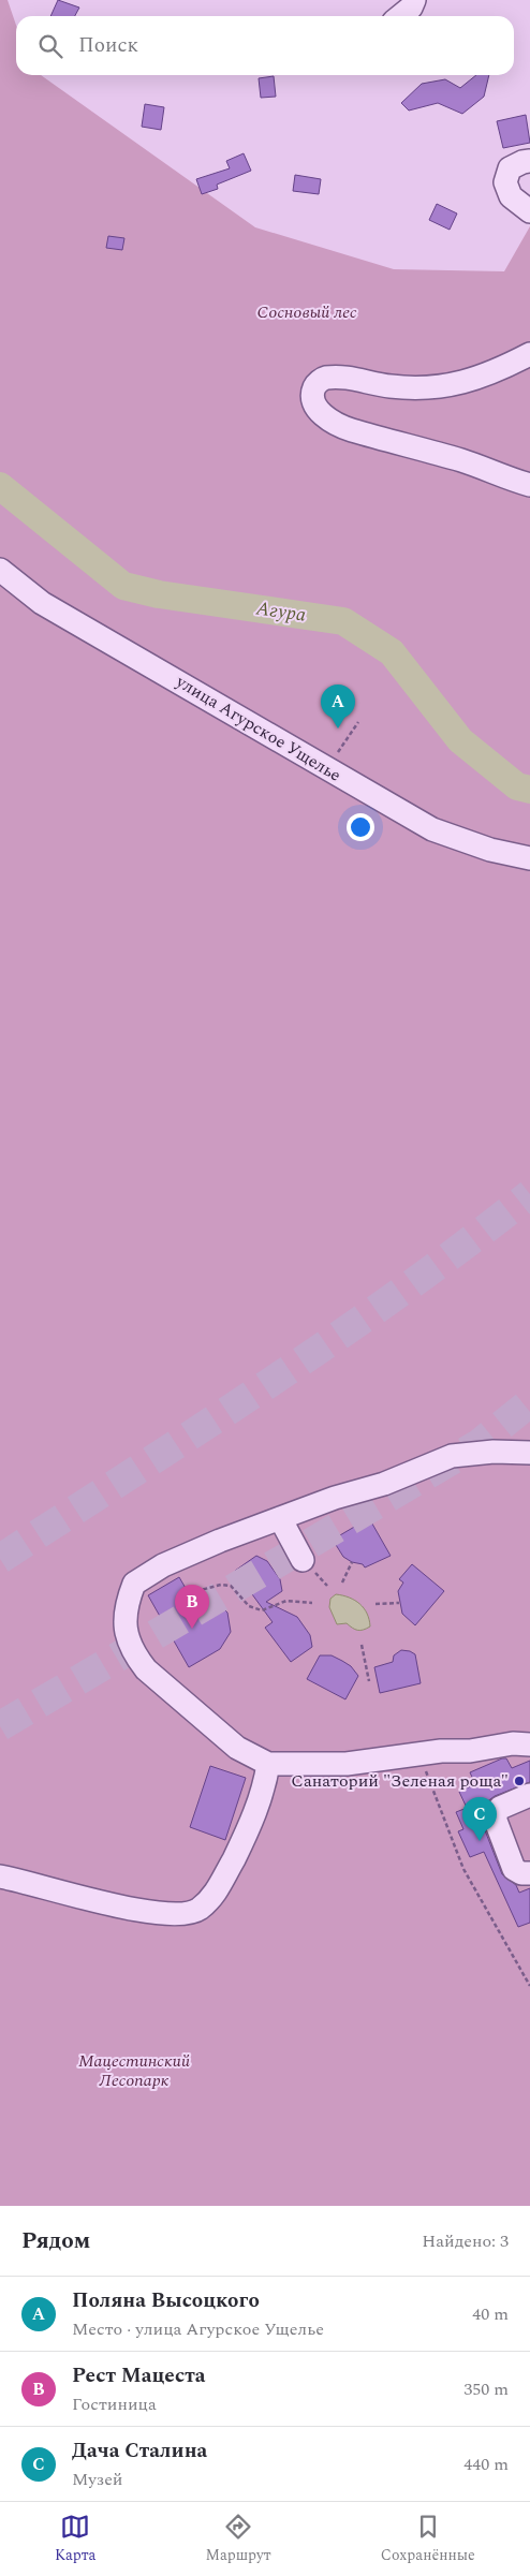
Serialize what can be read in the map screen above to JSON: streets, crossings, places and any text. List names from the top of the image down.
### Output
{
  "streets": {
    "street": ["улица Агурское Ущелье"]
  },
  "water": ["Агура"],
  "parks": ["Сосновый лес", "Мацестинский Лесопарк"],
  "places": ["Санаторий \"Зеленая роща\""],
  "page": {
    "search": "Поиск",
    "pins": ["A", "B", "C"],
    "heading": ["Рядом", "Найдено: 3"],
    "list": [
      {
        "mark": "A",
        "name": "Поляна Высоцкого",
        "note": "Место · улица Агурское Ущелье",
        "value": "40 m"
      },
      {
        "mark": "B",
        "name": "Рест Мацеста",
        "note": "Гостиница",
        "value": "350 m"
      },
      {
        "mark": "C",
        "name": "Дача Сталина",
        "note": "Музей",
        "value": "440 m"
      }
    ],
    "nav": ["Карта", "Маршрут", "Сохранённые"]
  }
}
